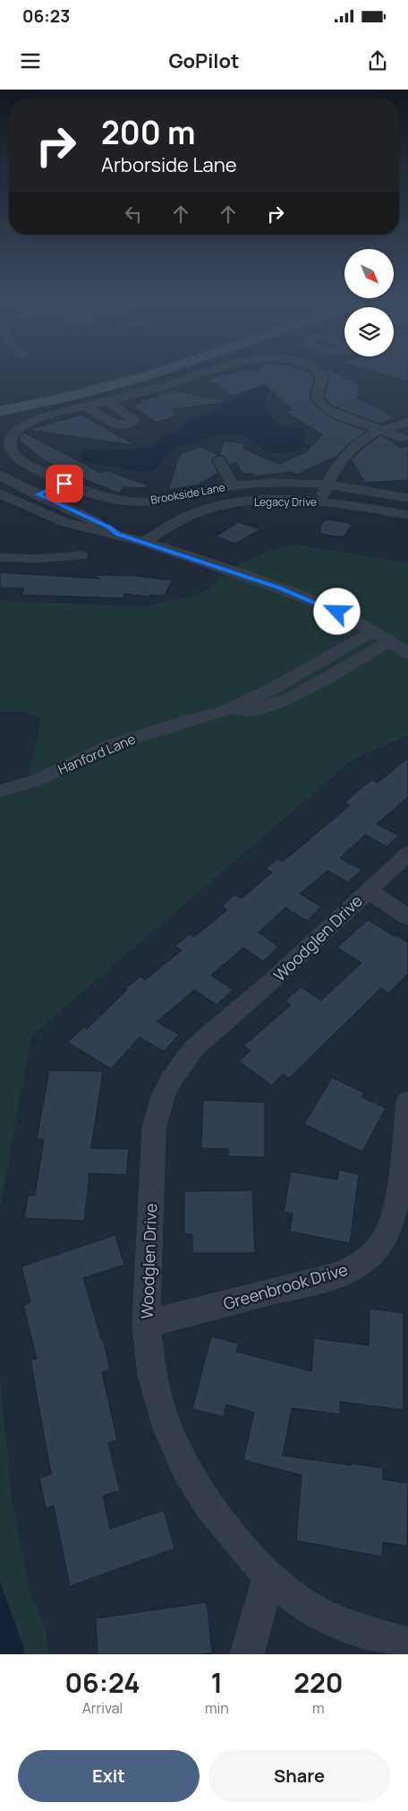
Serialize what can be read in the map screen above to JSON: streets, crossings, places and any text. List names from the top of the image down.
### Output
{
  "streets": {
    "street": [
      "Brookside Lane",
      "Legacy Drive",
      "Hanford Lane",
      "Woodglen Drive",
      "Greenbrook Drive"
    ]
  },
  "crossings": [
    ["Woodglen Drive", "Greenbrook Drive"]
  ],
  "north": "bottom right",
  "page": {
    "status": "06:23",
    "header": "GoPilot",
    "turn": ["200 m", "Arborside Lane"],
    "eta": [
      "06:24",
      "Arrival",
      "1",
      "min",
      "220",
      "m"
    ],
    "buttons": ["Exit", "Share"]
  }
}
